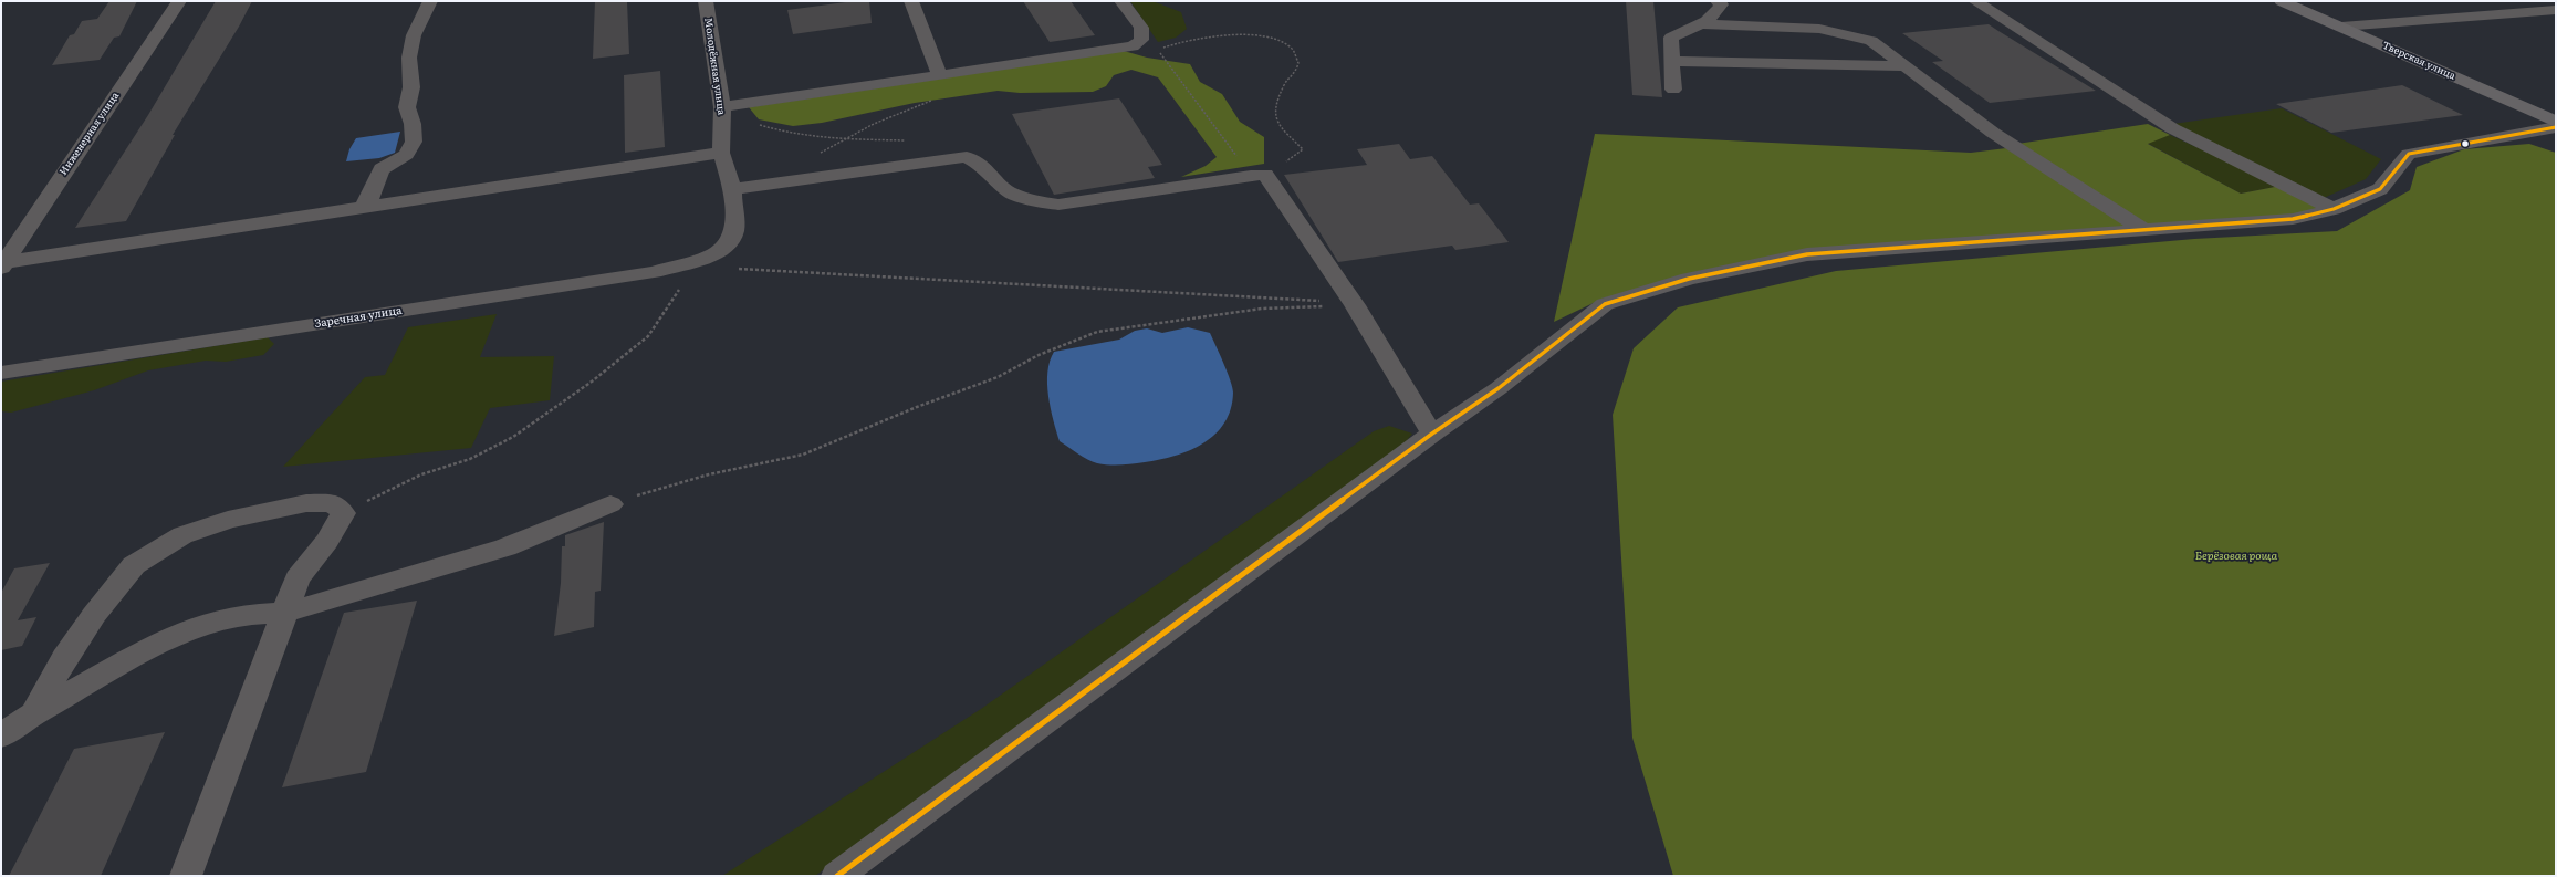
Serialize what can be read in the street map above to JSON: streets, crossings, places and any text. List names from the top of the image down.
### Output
{
  "streets": {
    "main road": ["Тверская улица"],
    "street": ["Молодёжная улица", "Инженерная улица", "Заречная улица"]
  },
  "crossings": [
    ["Молодёжная улица", "Заречная улица"]
  ],
  "parks": ["Берёзовая роща"]
}
